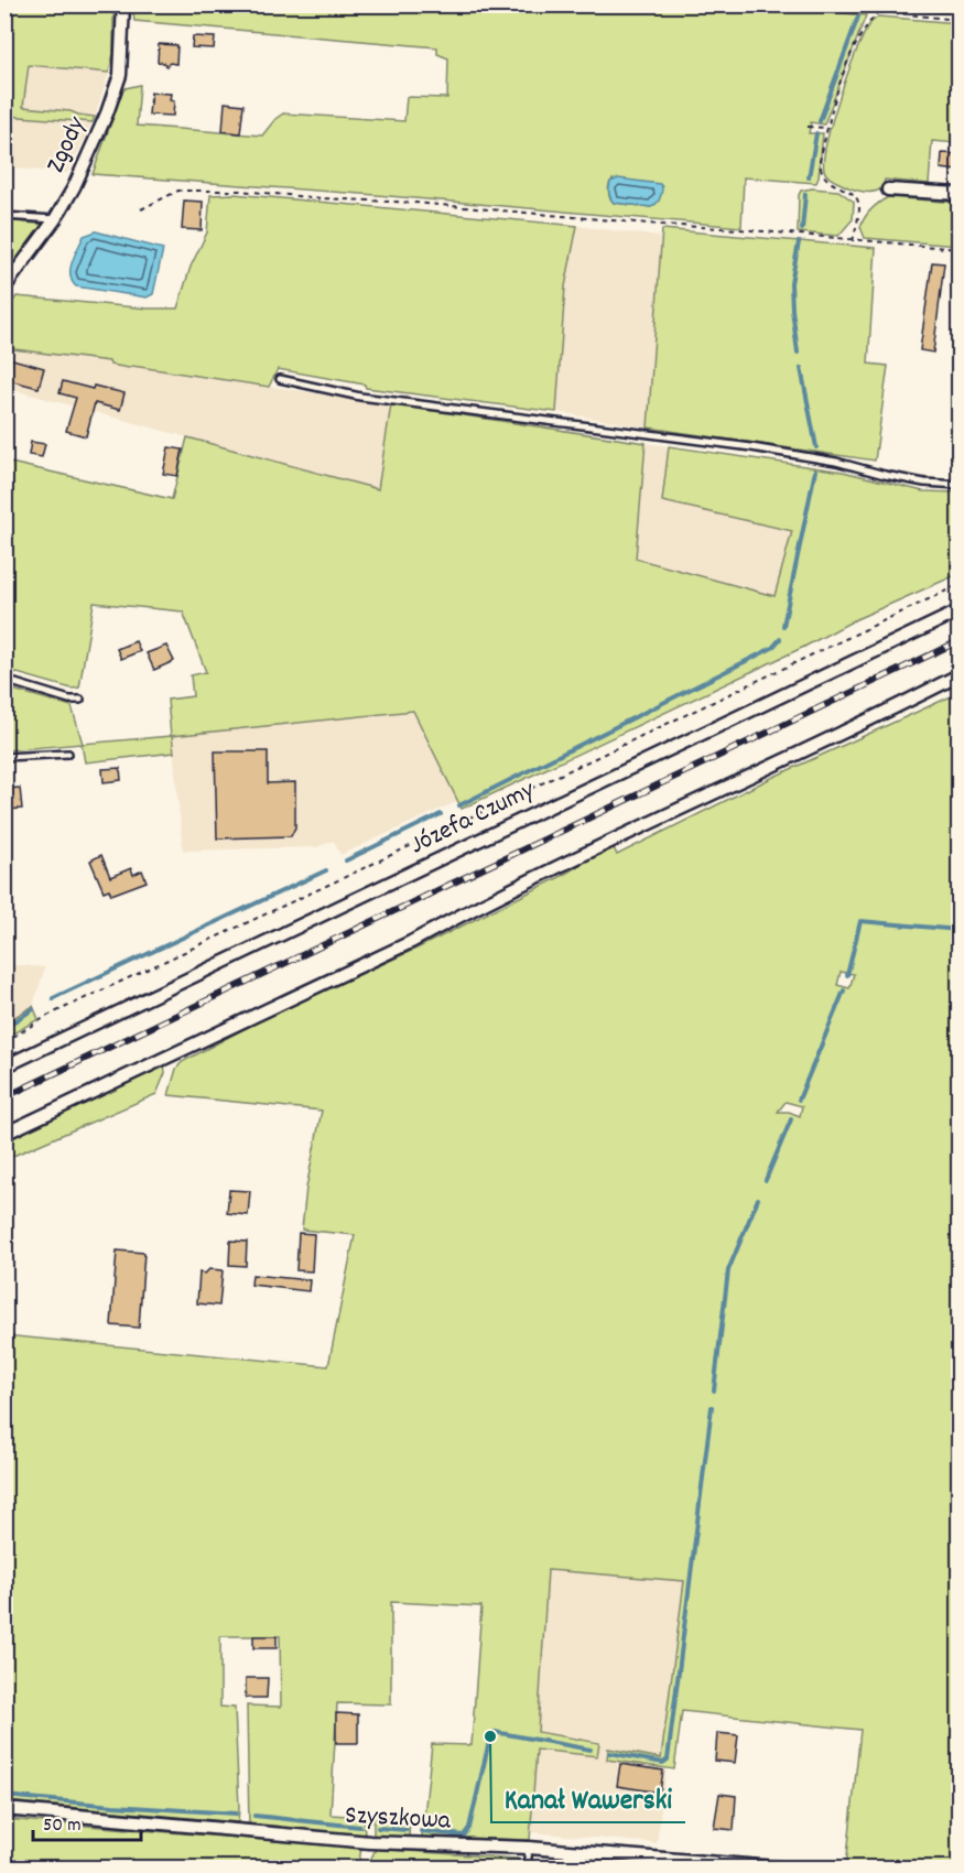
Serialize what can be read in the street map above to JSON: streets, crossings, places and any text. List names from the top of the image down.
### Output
{
  "streets": {
    "street": ["Zgody", "Józefa Czumy", "Szyszkowa"]
  },
  "places": ["Kanał Wawerski"],
  "scale_bar": "50 m"
}
